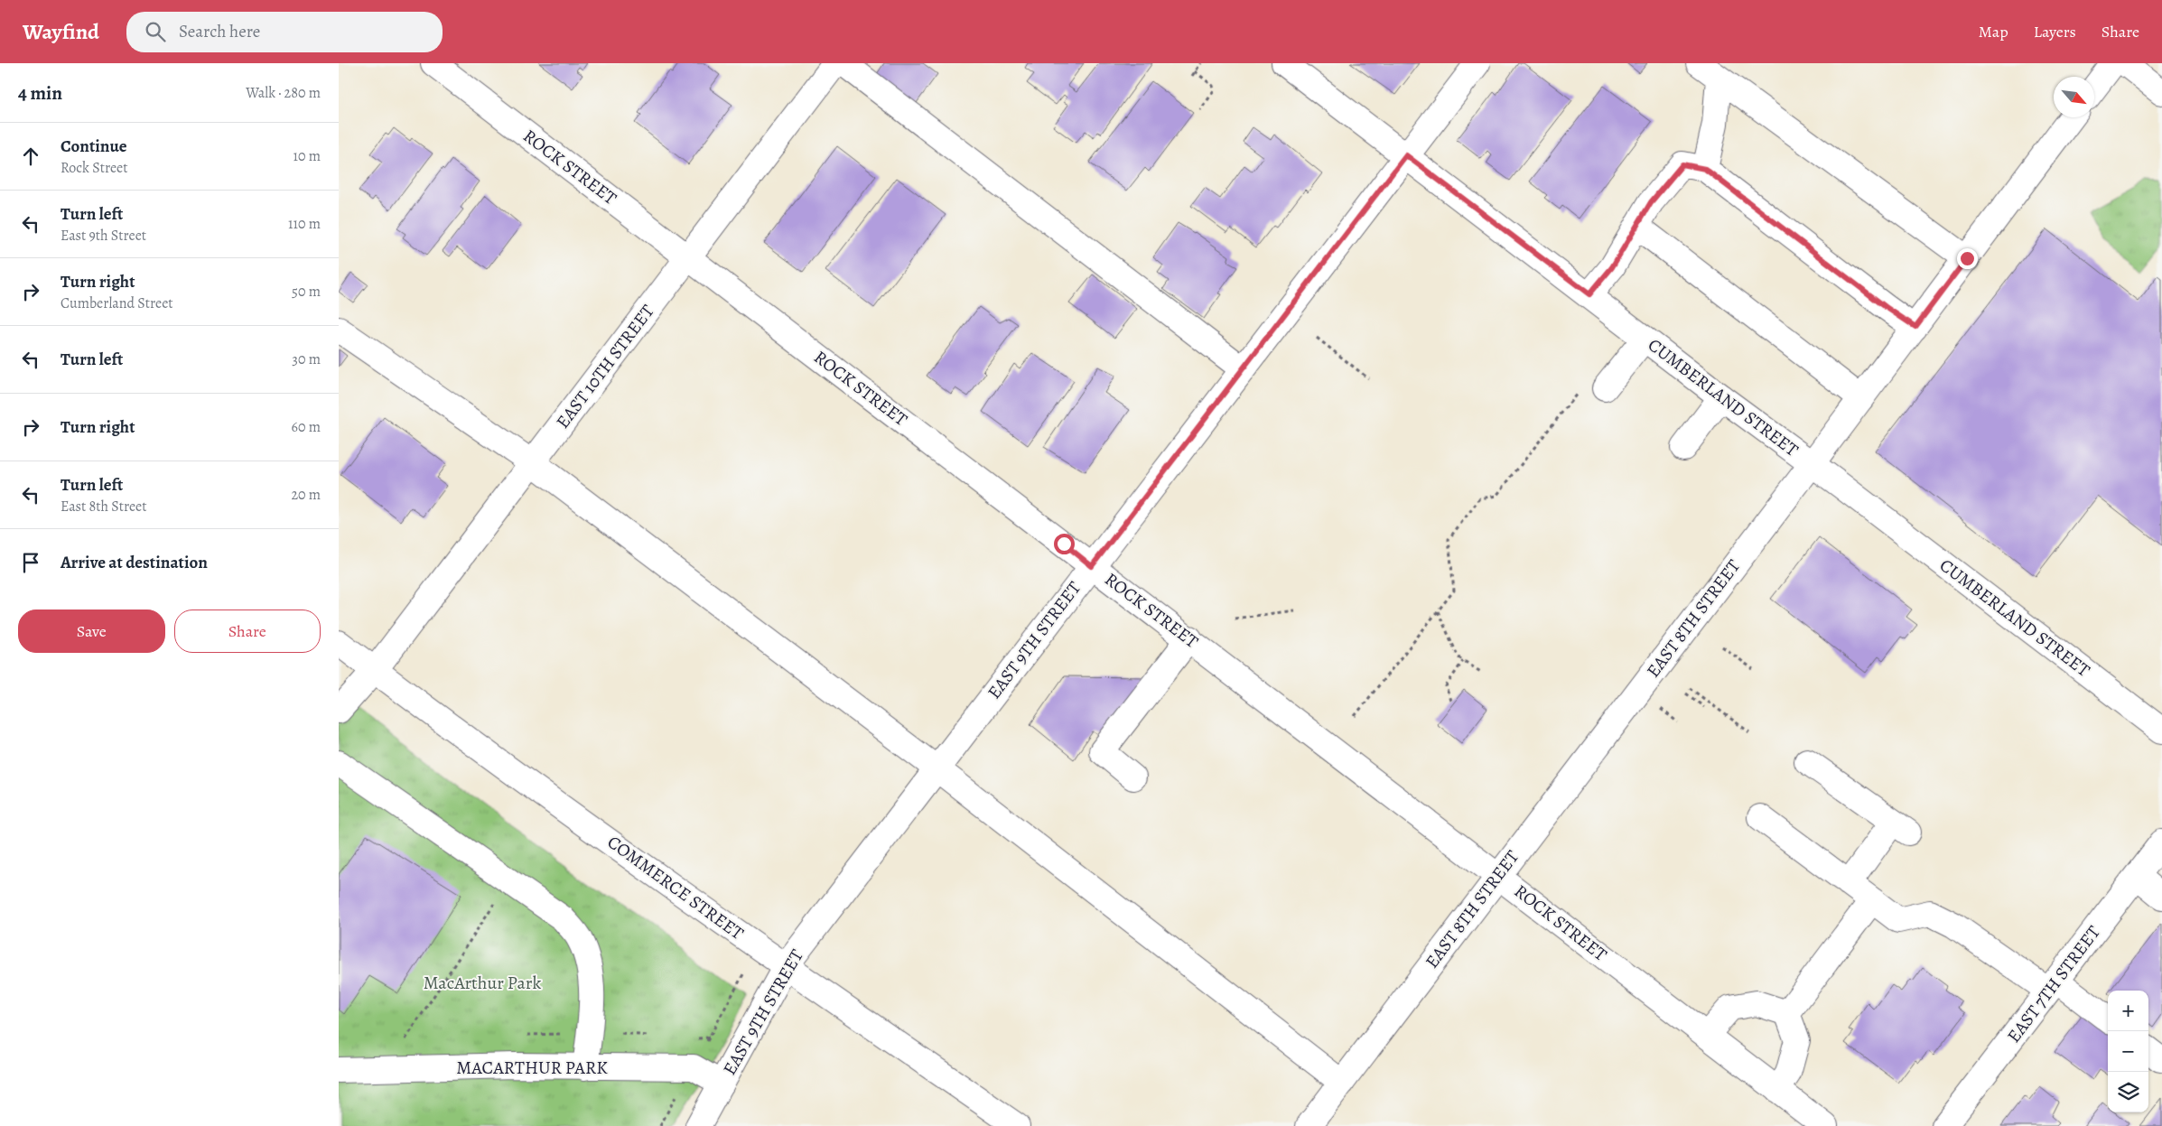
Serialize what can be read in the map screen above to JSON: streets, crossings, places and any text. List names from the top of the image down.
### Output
{
  "streets": {
    "street": [
      "ROCK STREET",
      "EAST 10TH STREET",
      "CUMBERLAND STREET",
      "EAST 8TH STREET",
      "EAST 9TH STREET",
      "COMMERCE STREET",
      "EAST 7TH STREET",
      "MACARTHUR PARK"
    ]
  },
  "crossings": [
    ["ROCK STREET", "EAST 10TH STREET"],
    ["ROCK STREET", "EAST 8TH STREET"],
    ["ROCK STREET", "EAST 9TH STREET"],
    ["EAST 10TH STREET", "COMMERCE STREET"],
    ["CUMBERLAND STREET", "EAST 8TH STREET"],
    ["CUMBERLAND STREET", "EAST 9TH STREET"],
    ["EAST 9TH STREET", "COMMERCE STREET"]
  ],
  "parks": ["MacArthur Park"],
  "north": "bottom right",
  "page": {
    "header": "Wayfind",
    "search": "Search here",
    "nav": ["Map", "Layers", "Share"],
    "heading": ["4 min", "Walk · 280 m"],
    "list": [
      ["Continue", "Rock Street", "10 m"],
      ["Turn left", "East 9th Street", "110 m"],
      ["Turn right", "Cumberland Street", "50 m"],
      ["Turn left", "30 m"],
      ["Turn right", "60 m"],
      ["Turn left", "East 8th Street", "20 m"],
      "Arrive at destination"
    ],
    "buttons": ["Save", "Share"],
    "map_buttons": ["+", "−"]
  }
}
